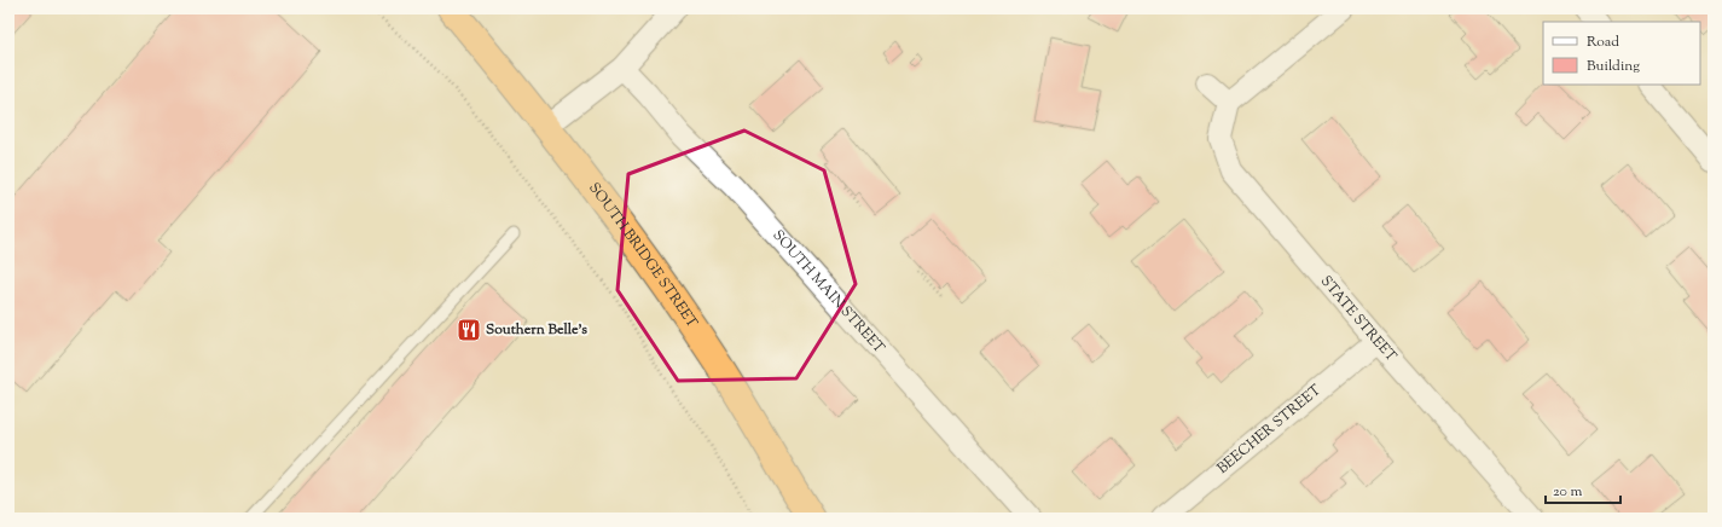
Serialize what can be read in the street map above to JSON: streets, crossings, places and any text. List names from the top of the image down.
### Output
{
  "streets": {
    "highway": ["SOUTH BRIDGE STREET"],
    "street": ["SOUTH MAIN STREET", "STATE STREET", "BEECHER STREET"]
  },
  "crossings": [
    ["STATE STREET", "BEECHER STREET"]
  ],
  "places": {
    "restaurant": ["Southern Belle's"]
  },
  "legend": ["Road", "Building"],
  "scale_bar": "20 m"
}
